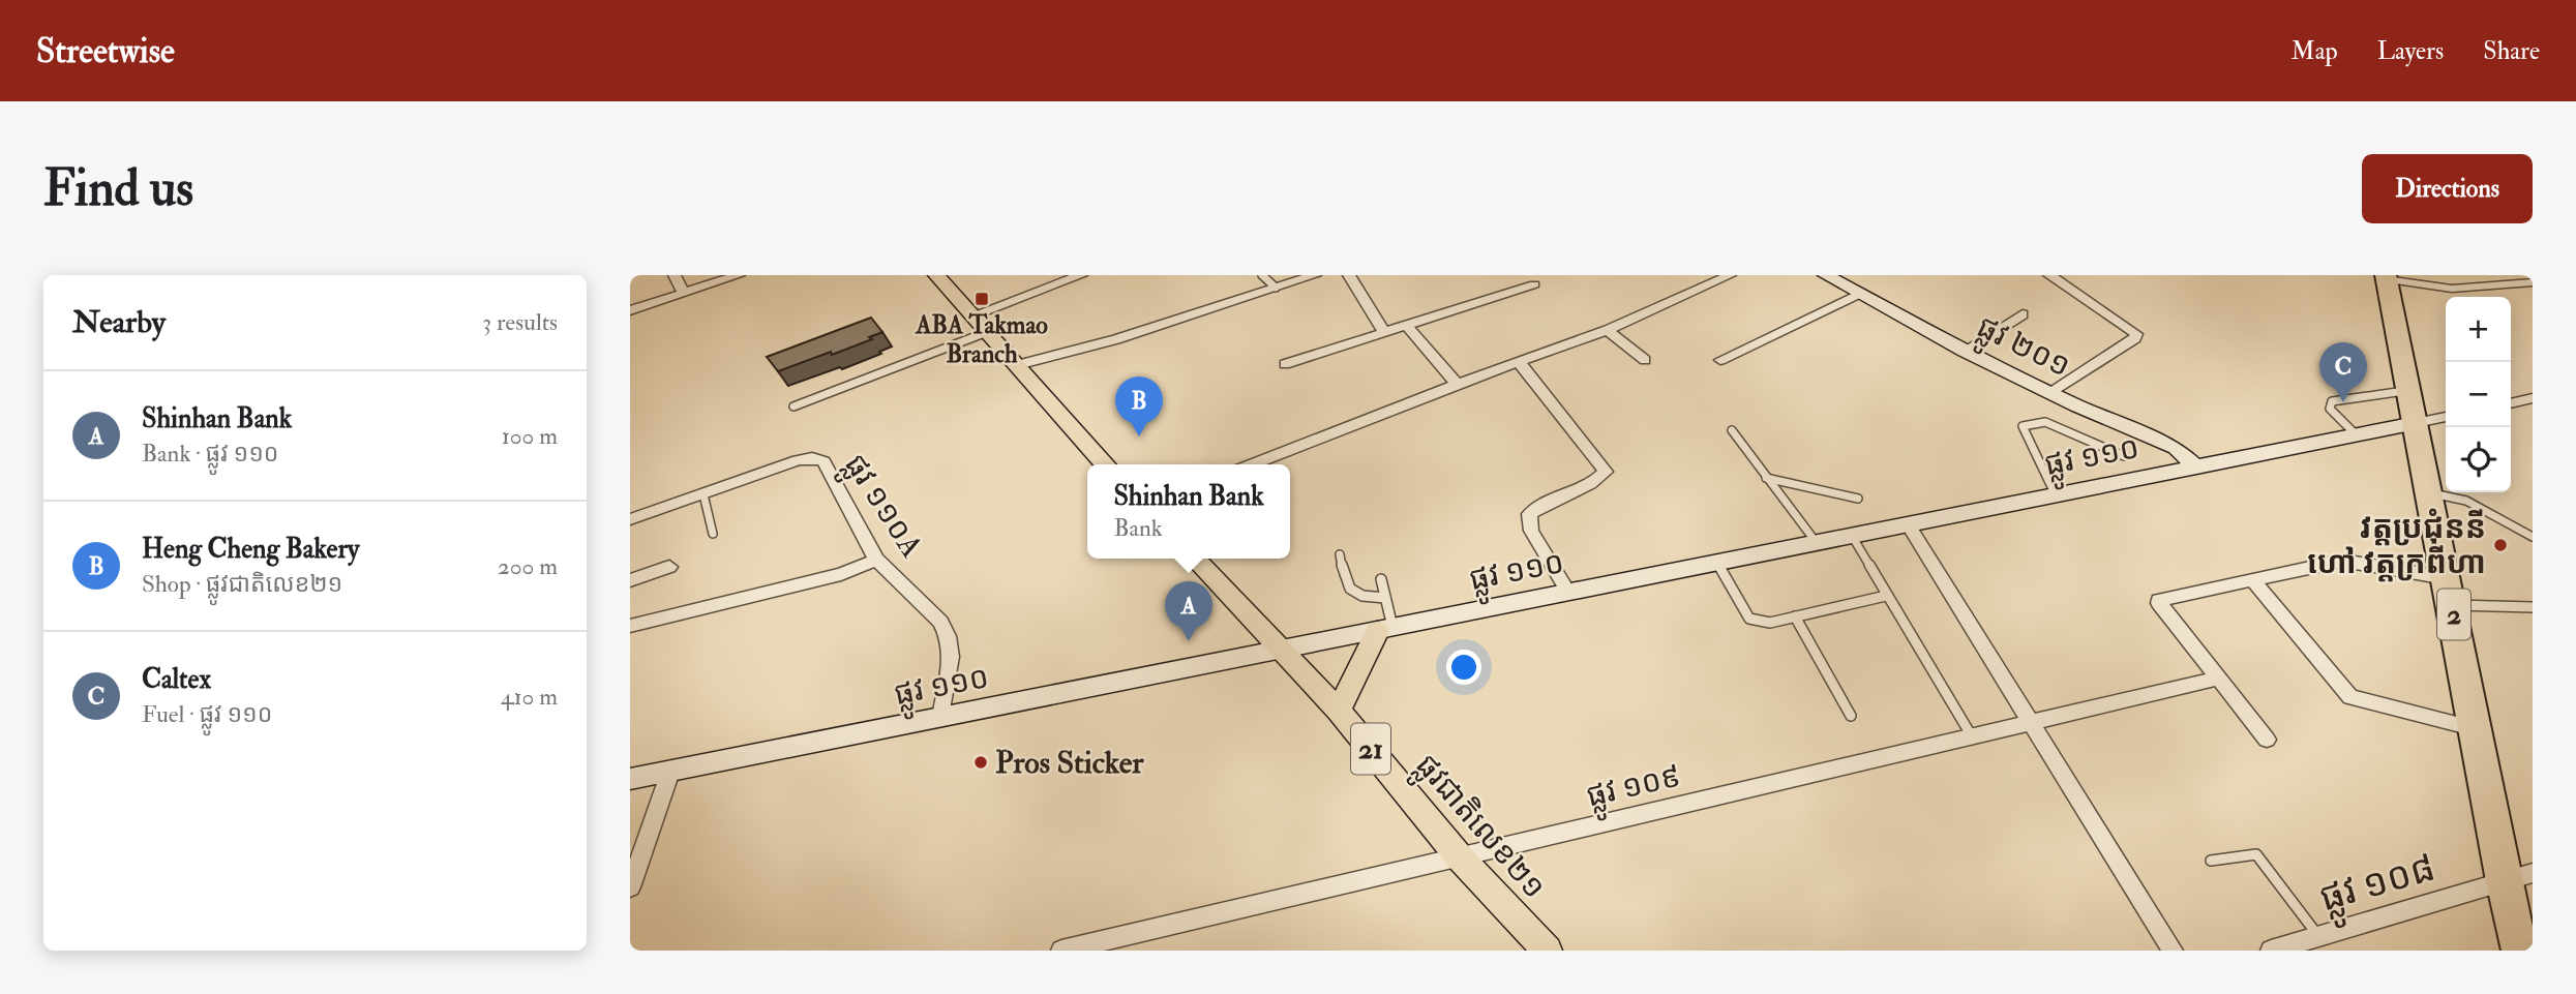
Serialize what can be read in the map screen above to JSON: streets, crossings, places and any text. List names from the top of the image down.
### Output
{
  "streets": {
    "highway": ["2"],
    "main road": ["21", "ផ្លូវជាតិលេខ២១"],
    "street": [
      "ផ្លូវ ២០១",
      "ផ្លូវ ១១០",
      "ផ្លូវ ១១០A",
      "ផ្លូវ ១០៩",
      "ផ្លូវ ១០៨"
    ]
  },
  "crossings": [
    ["ផ្លូវ ២០១", "ផ្លូវ ១១០"],
    ["ផ្លូវ ១១០", "ផ្លូវ ១១០A"],
    ["ផ្លូវ ១១០", "2"],
    ["ផ្លូវ ១១០", "ផ្លូវជាតិលេខ២១"],
    ["2", "ផ្លូវ ១០៨"],
    ["ផ្លូវ ១០៩", "ផ្លូវជាតិលេខ២១"]
  ],
  "places": {
    "transit": ["ABA Takmao Branch"],
    "other": ["វត្តប្រជុំននី ហៅ វត្តក្រពីហា", "Pros Sticker"]
  },
  "page": {
    "header": "Streetwise",
    "nav": ["Map", "Layers", "Share"],
    "buttons": "Directions",
    "title": "Find us",
    "heading": ["Nearby", "3 results"],
    "map_buttons": ["+", "−"],
    "pins": ["C", "B", "A"],
    "list": [
      {
        "mark": "A",
        "name": "Shinhan Bank",
        "note": "Bank · ផ្លូវ ១១០",
        "value": "100 m"
      },
      {
        "mark": "B",
        "name": "Heng Cheng Bakery",
        "note": "Shop · ផ្លូវជាតិលេខ២១",
        "value": "200 m"
      },
      {
        "mark": "C",
        "name": "Caltex",
        "note": "Fuel · ផ្លូវ ១១០",
        "value": "410 m"
      }
    ],
    "popup": ["Shinhan Bank", "Bank"]
  }
}
